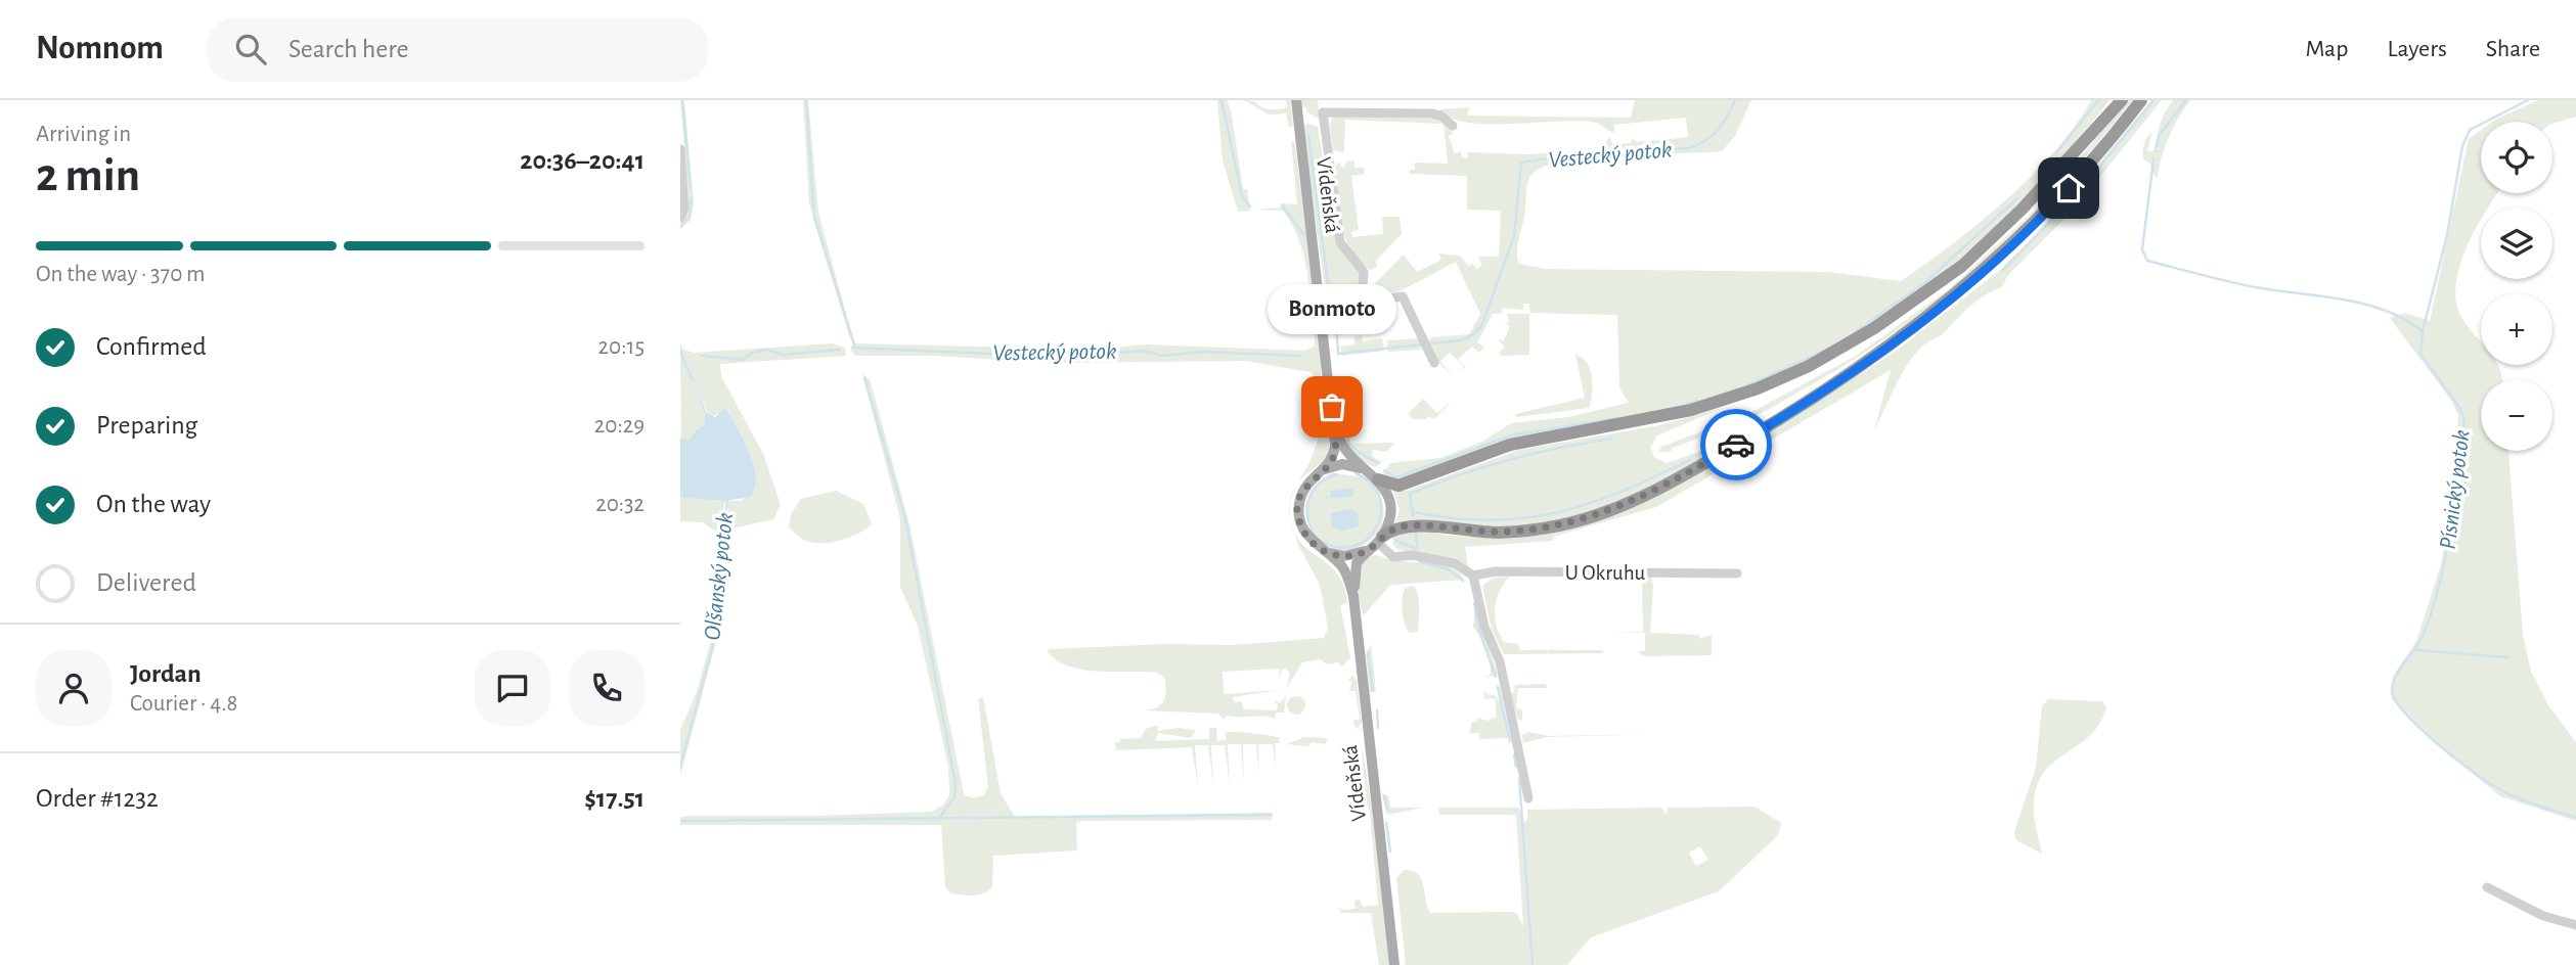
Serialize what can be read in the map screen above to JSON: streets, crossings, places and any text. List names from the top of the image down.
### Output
{
  "streets": {
    "main road": ["Vídeňská"],
    "street": ["U Okruhu"]
  },
  "water": ["Vestecký potok", "Písnický potok", "Olšanský potok"],
  "places": ["Bonmoto"],
  "page": {
    "header": "Nomnom",
    "search": "Search here",
    "nav": ["Map", "Layers", "Share"],
    "heading": ["2 min", "Arriving in", "20:36–20:41"],
    "panel": [
      "Jordan",
      "Courier · 4.8",
      "Order #1232",
      "$17.51"
    ],
    "map_buttons": ["+", "−"],
    "bar": "On the way · 370 m",
    "bubble": "Bonmoto",
    "list": [
      ["Confirmed", "20:15"],
      ["Preparing", "20:29"],
      ["On the way", "20:32"],
      "Delivered"
    ]
  }
}
